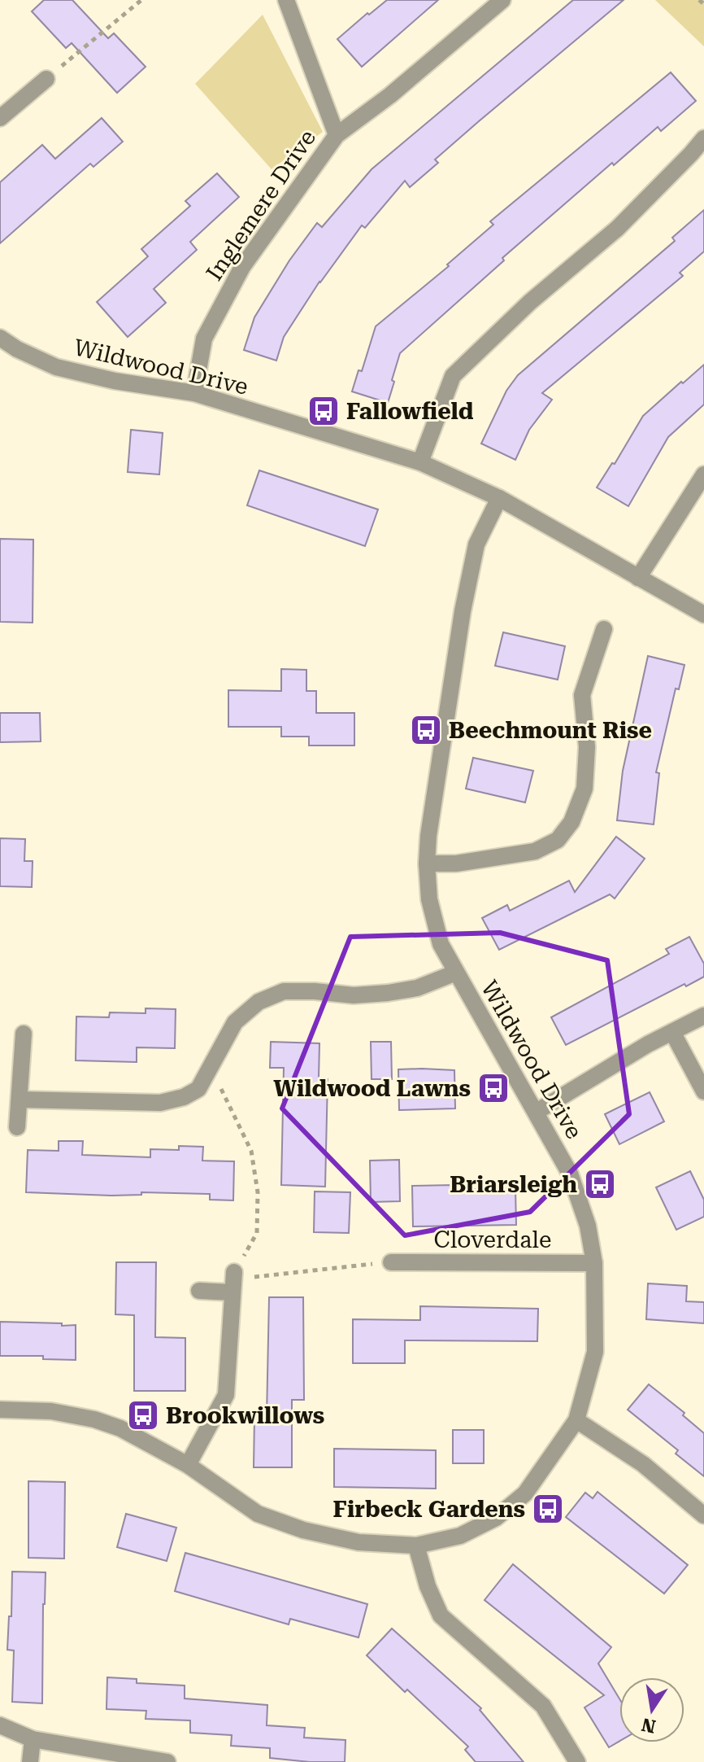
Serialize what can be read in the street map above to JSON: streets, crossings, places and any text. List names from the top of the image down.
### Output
{
  "streets": {
    "street": ["Inglemere Drive", "Wildwood Drive", "Cloverdale"]
  },
  "crossings": [
    ["Inglemere Drive", "Wildwood Drive"],
    ["Wildwood Drive", "Cloverdale"]
  ],
  "places": {
    "bus stop": [
      "Fallowfield",
      "Beechmount Rise",
      "Wildwood Lawns",
      "Briarsleigh",
      "Brookwillows",
      "Firbeck Gardens"
    ]
  },
  "north": "bottom"
}
